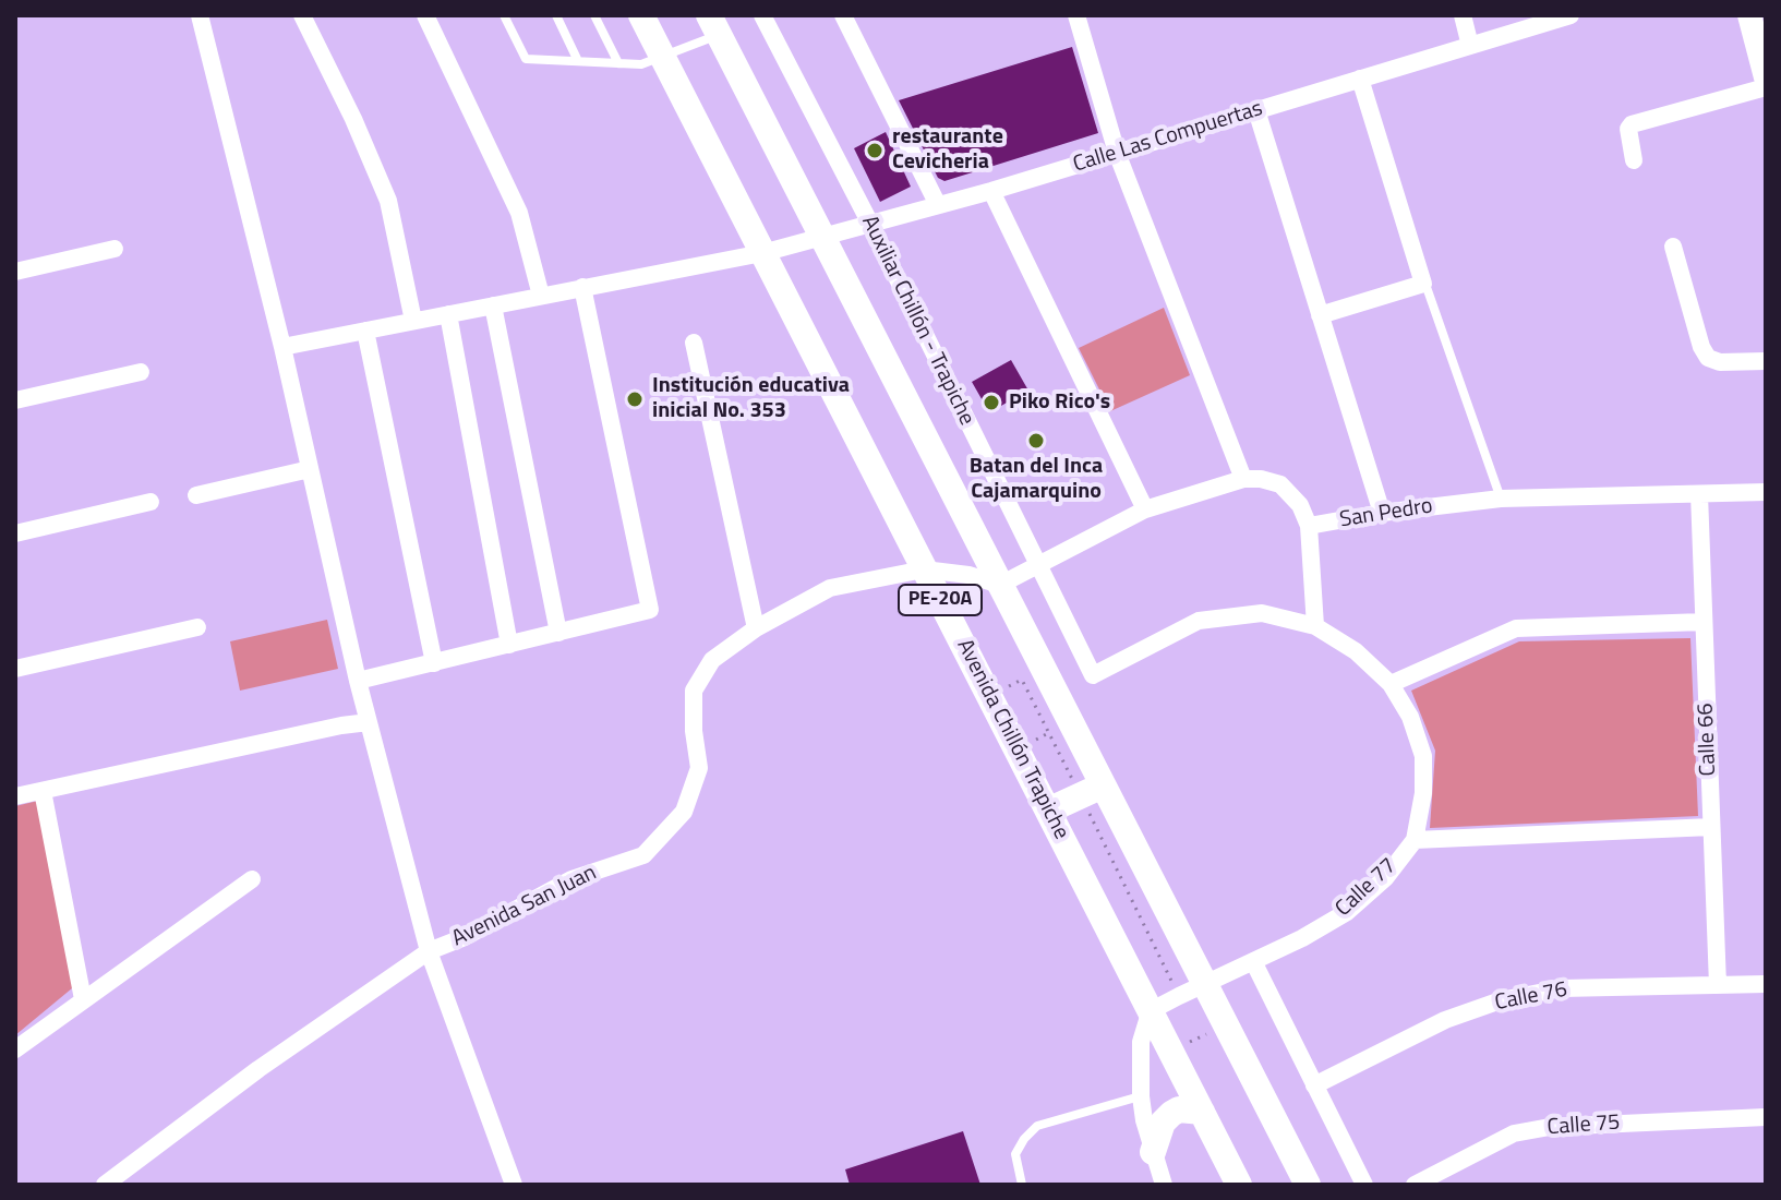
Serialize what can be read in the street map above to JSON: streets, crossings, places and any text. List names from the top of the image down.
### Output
{
  "streets": {
    "main road": ["PE-20A", "Avenida Chillón Trapiche"],
    "street": [
      "Calle Las Compuertas",
      "Auxiliar Chillón - Trapiche",
      "San Pedro",
      "Calle 66",
      "Calle 77",
      "Avenida San Juan",
      "Calle 76",
      "Calle 75"
    ]
  },
  "crossings": [
    ["Calle Las Compuertas", "Auxiliar Chillón - Trapiche"],
    ["Calle Las Compuertas", "PE-20A"],
    ["Calle Las Compuertas", "Avenida Chillón Trapiche"],
    ["Auxiliar Chillón - Trapiche", "Calle 77"],
    ["San Pedro", "Calle 66"],
    ["PE-20A", "Calle 77"],
    ["PE-20A", "Avenida San Juan"],
    ["Avenida Chillón Trapiche", "Calle 77"],
    ["Avenida Chillón Trapiche", "Avenida San Juan"],
    ["Calle 66", "Calle 76"]
  ],
  "places": [
    "restaurante Cevicheria",
    "Institución educativa inicial No. 353",
    "Piko Rico's",
    "Batan del Inca Cajamarquino"
  ]
}
